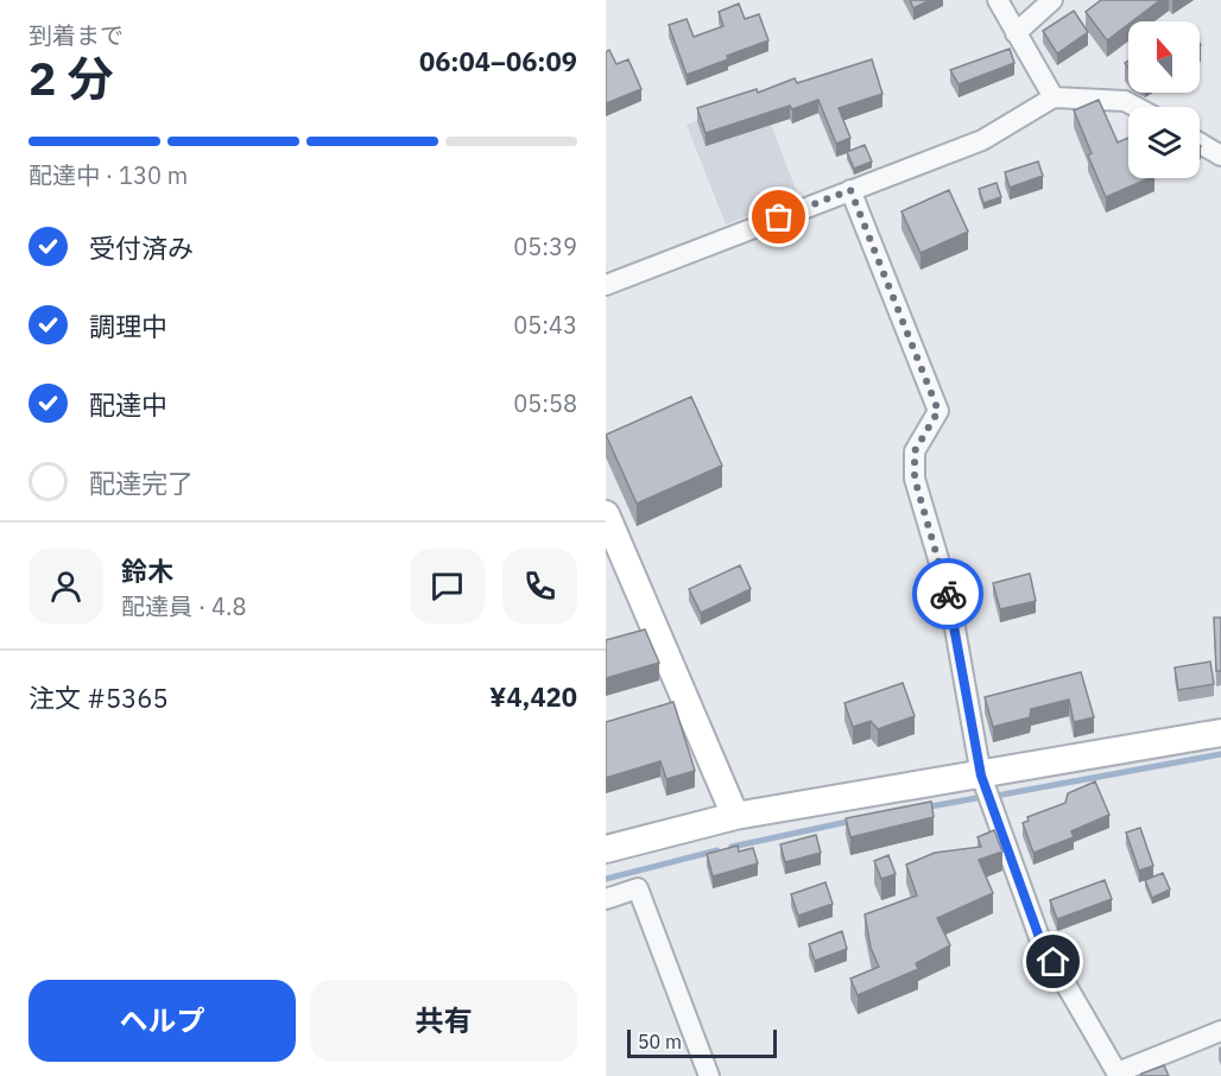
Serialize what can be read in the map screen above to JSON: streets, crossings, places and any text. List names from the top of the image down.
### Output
{
  "scale_bar": "50 m",
  "north": "top",
  "page": {
    "heading": ["2 分", "到着まで", "06:04–06:09"],
    "panel": [
      "鈴木",
      "配達員 · 4.8",
      "注文 #5365",
      "¥4,420"
    ],
    "bar": "配達中 · 130 m",
    "list": [
      ["受付済み", "05:39"],
      ["調理中", "05:43"],
      ["配達中", "05:58"],
      "配達完了"
    ],
    "buttons": ["ヘルプ", "共有"],
    "scale": "50 m"
  }
}
